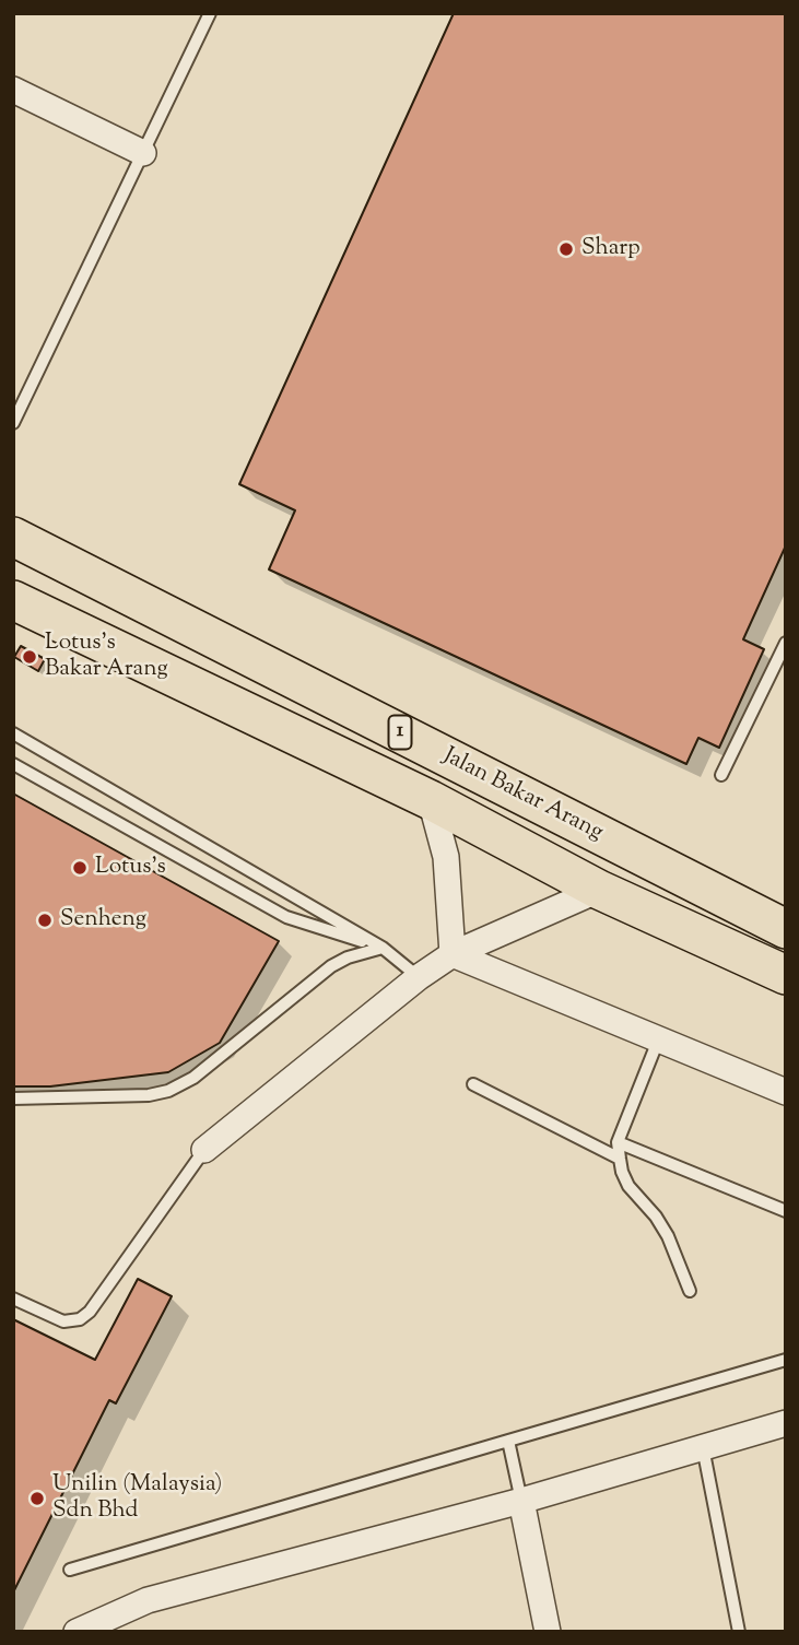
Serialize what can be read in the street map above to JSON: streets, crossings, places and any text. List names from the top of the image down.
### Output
{
  "streets": {
    "main road": ["1", "Jalan Bakar Arang"]
  },
  "places": [
    "Sharp",
    "Lotus's Bakar Arang",
    "Lotus's",
    "Senheng",
    "Unilin (Malaysia) Sdn Bhd"
  ]
}
